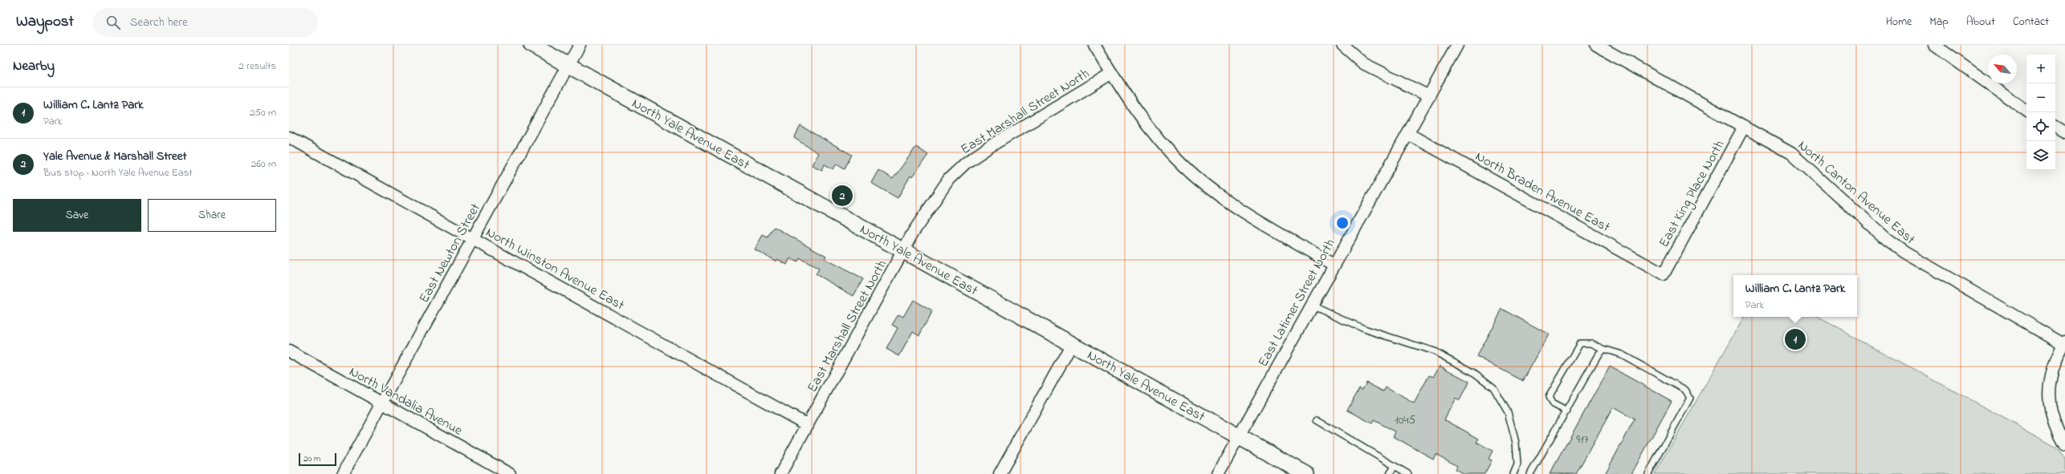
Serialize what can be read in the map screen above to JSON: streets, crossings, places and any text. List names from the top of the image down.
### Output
{
  "streets": {
    "main road": ["North Yale Avenue East"],
    "street": [
      "East Marshall Street North",
      "North Braden Avenue East",
      "North Canton Avenue East",
      "East King Place North",
      "East Newton Street",
      "North Winston Avenue East",
      "East Latimer Street North",
      "North Vandalia Avenue"
    ]
  },
  "crossings": [
    ["East Marshall Street North", "North Yale Avenue East"],
    ["East Marshall Street North", "North Winston Avenue East"],
    ["North Yale Avenue East", "East Newton Street"],
    ["North Yale Avenue East", "East Latimer Street North"],
    ["North Braden Avenue East", "East King Place North"],
    ["North Braden Avenue East", "East Latimer Street North"],
    ["North Canton Avenue East", "East King Place North"],
    ["East Newton Street", "North Winston Avenue East"],
    ["East Newton Street", "North Vandalia Avenue"]
  ],
  "house_numbers": ["1045", "917"],
  "scale_bar": "20 m",
  "north": "top left",
  "page": {
    "header": "Waypost",
    "search": "Search here",
    "nav": [
      "Home",
      "Map",
      "About",
      "Contact"
    ],
    "heading": ["Nearby", "2 results"],
    "map_buttons": ["+", "−"],
    "list": [
      {
        "mark": "1",
        "name": "William C. Lantz Park",
        "note": "Park",
        "value": "250 m"
      },
      {
        "mark": "2",
        "name": "Yale Avenue & Marshall Street",
        "note": "Bus stop · North Yale Avenue East",
        "value": "260 m"
      }
    ],
    "pins": ["2", "1"],
    "buttons": ["Save", "Share"],
    "popup": ["William C. Lantz Park", "Park"],
    "scale": "20 m"
  }
}
